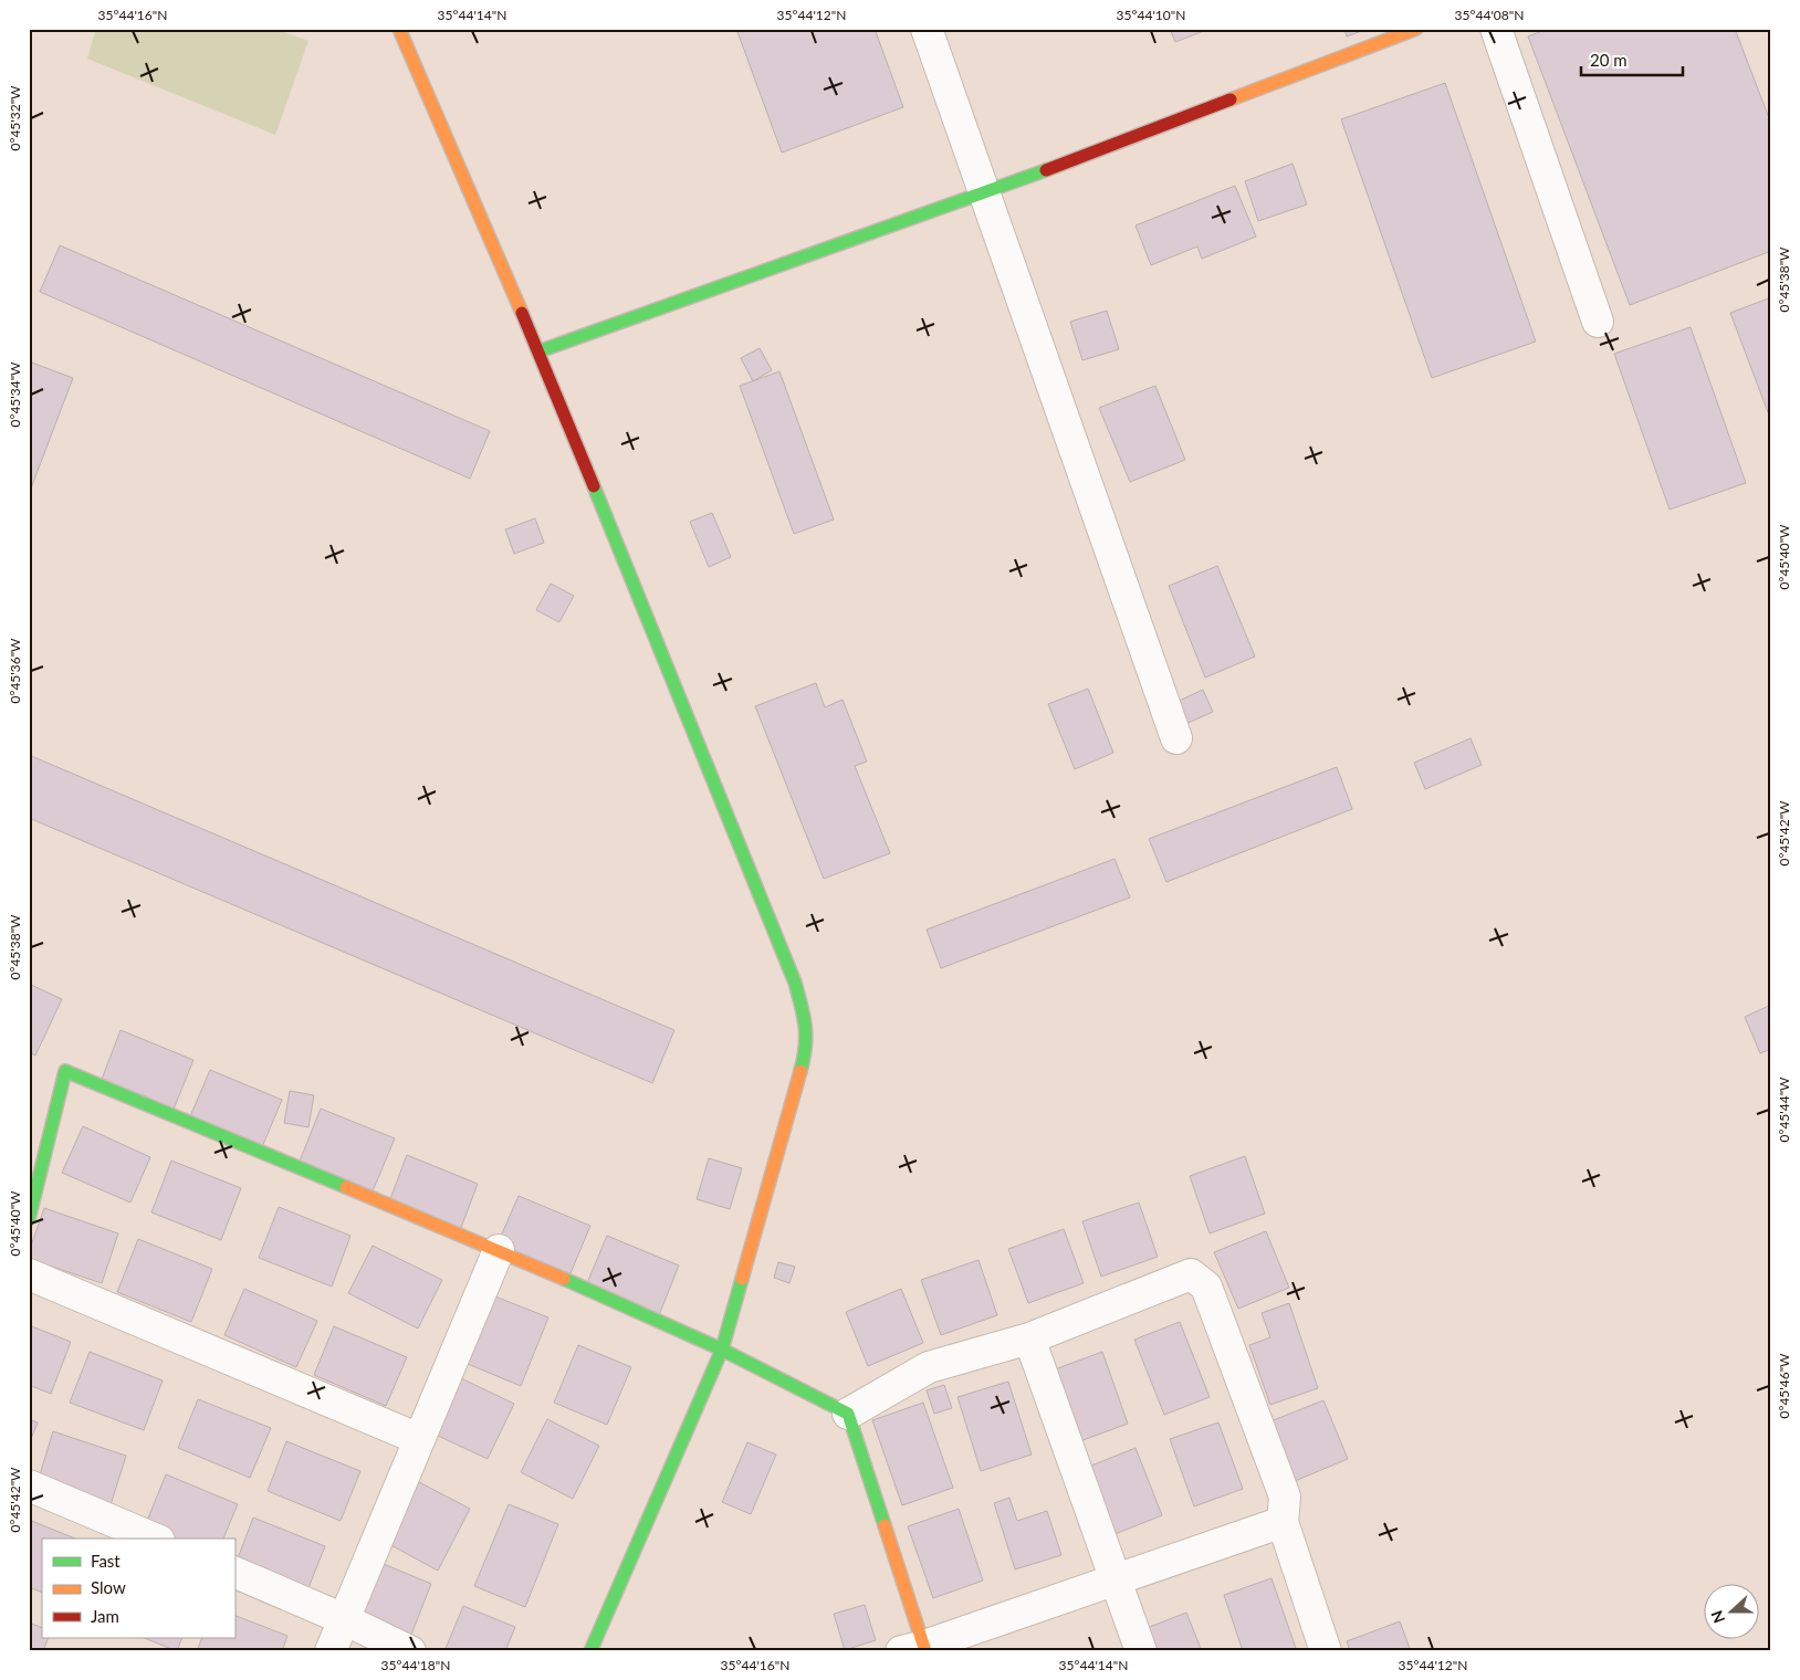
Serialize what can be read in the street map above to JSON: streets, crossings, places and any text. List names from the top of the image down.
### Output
{
  "legend": ["Fast", "Slow", "Jam"],
  "scale_bar": "20 m",
  "north": "left",
  "coordinates": [
    "35°44'16\"N",
    "35°44'14\"N",
    "35°44'12\"N",
    "35°44'10\"N",
    "35°44'08\"N",
    "0°45'32\"W",
    "0°45'38\"W",
    "0°45'34\"W",
    "0°45'40\"W",
    "0°45'36\"W",
    "0°45'42\"W",
    "0°45'44\"W",
    "0°45'46\"W",
    "35°44'18\"N"
  ]
}
